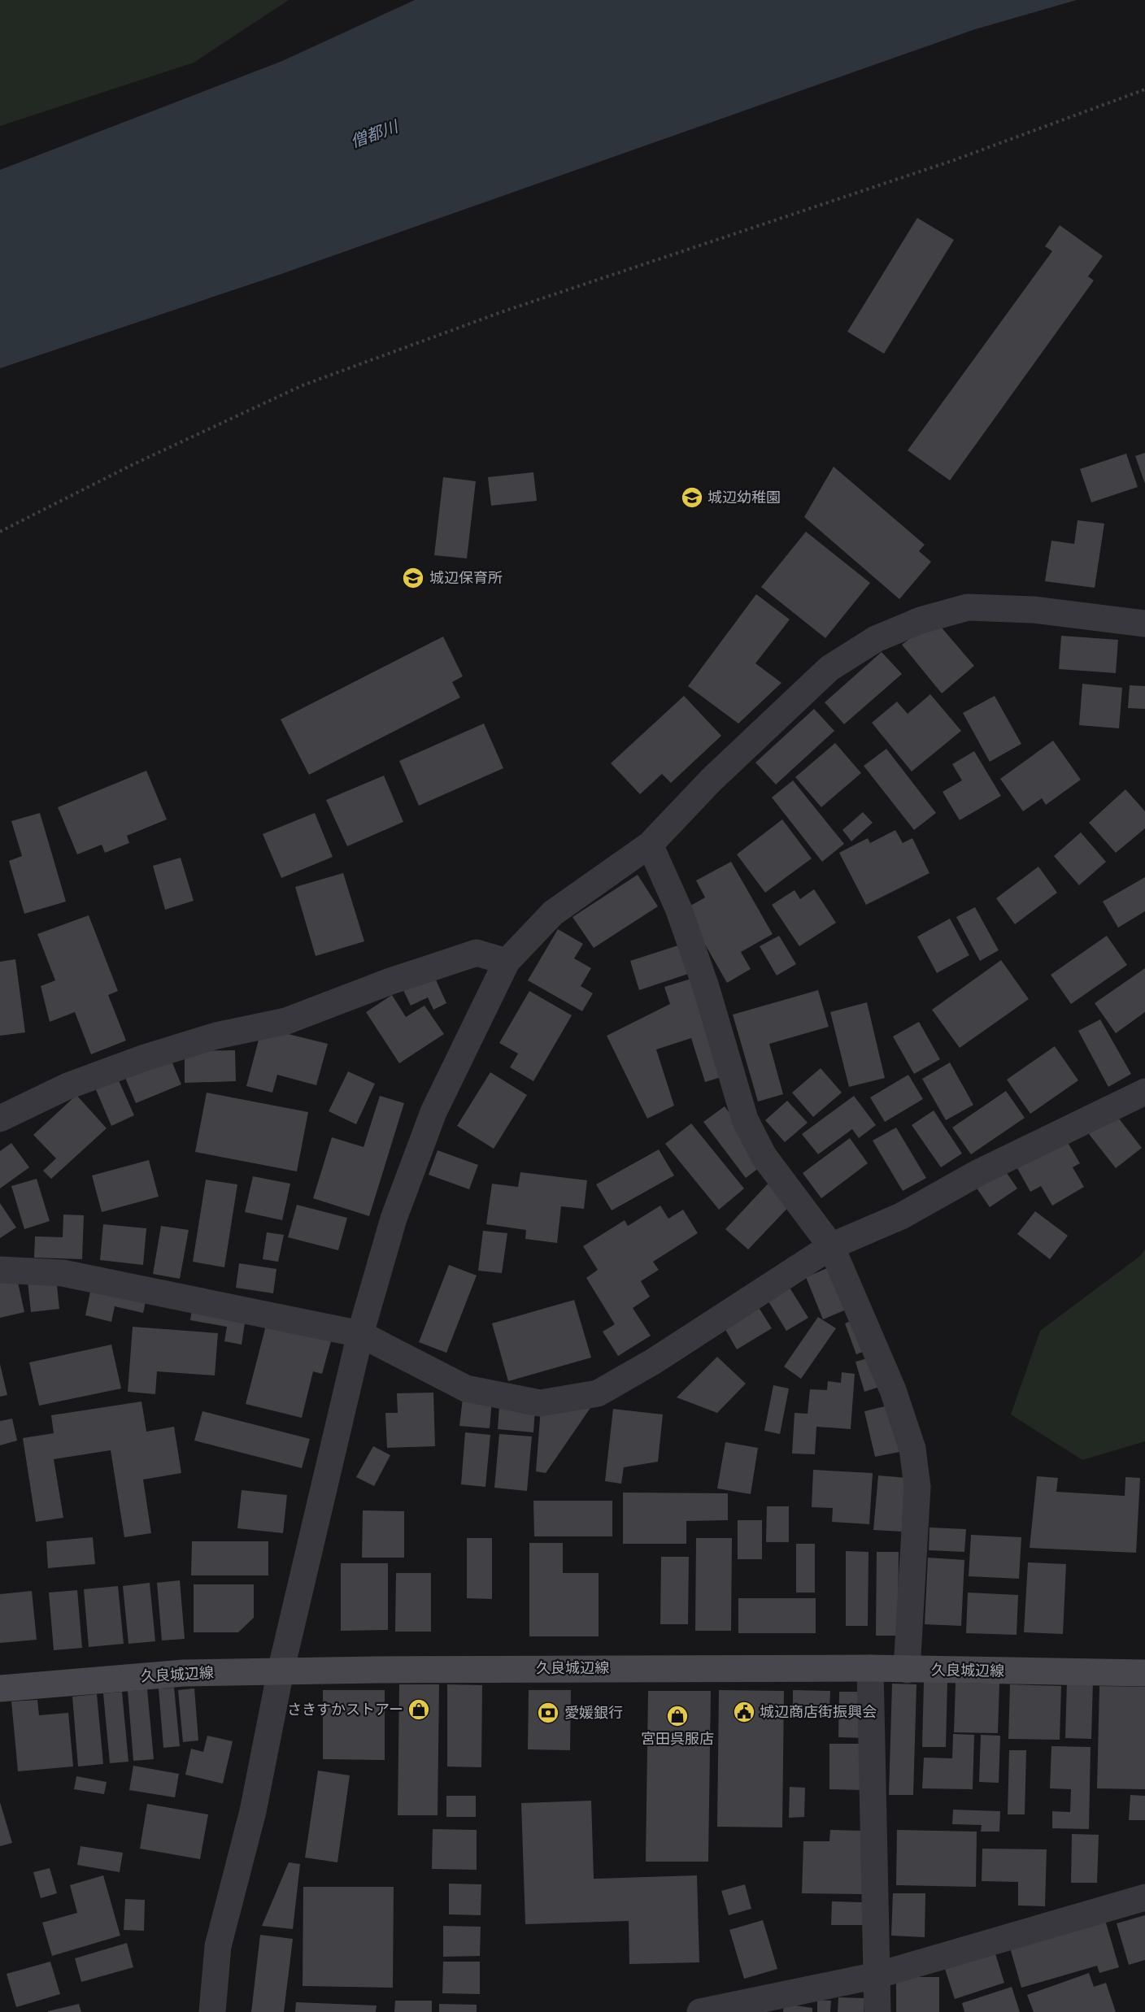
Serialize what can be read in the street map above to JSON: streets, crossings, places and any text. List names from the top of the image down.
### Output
{
  "streets": {
    "main road": ["久良城辺線"]
  },
  "water": ["僧都川"],
  "places": {
    "school or university": ["城辺幼稚園", "城辺保育所"],
    "shop": ["さきすかストアー", "宮田呉服店"],
    "public building": ["城辺商店街振興会"],
    "bank": ["愛媛銀行"]
  }
}
